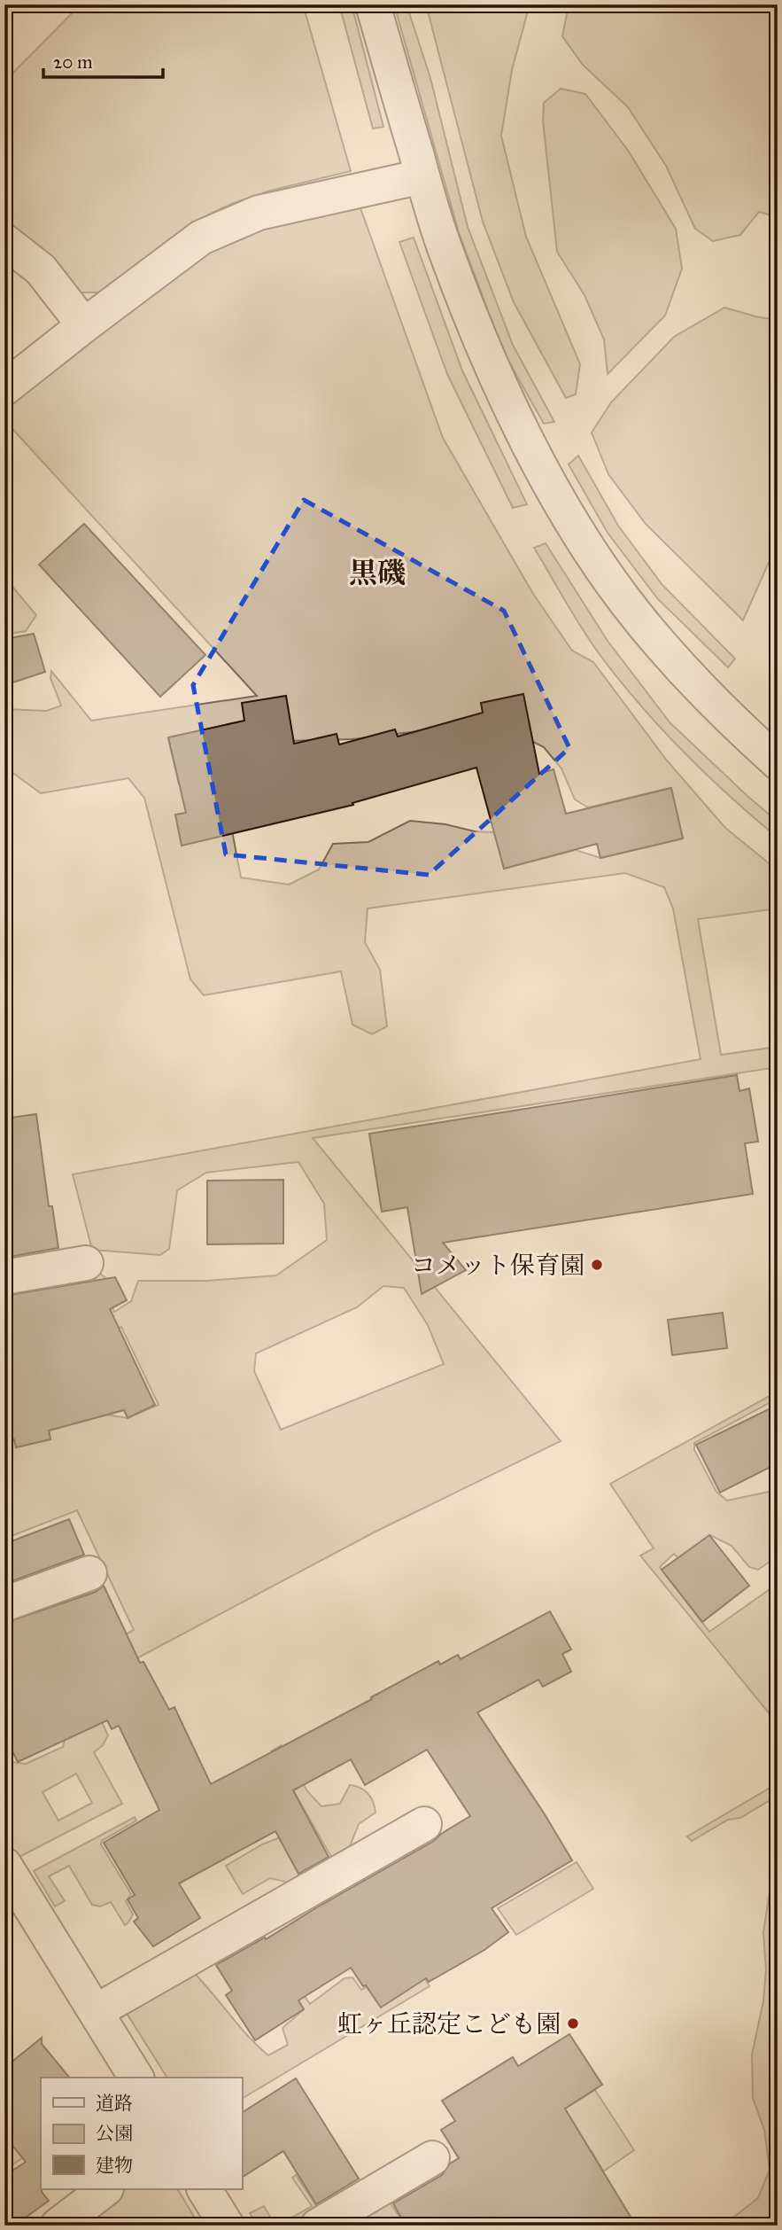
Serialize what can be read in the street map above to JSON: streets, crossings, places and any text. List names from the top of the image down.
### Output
{
  "districts": ["黒磯"],
  "places": ["コメット保育園", "虹ヶ丘認定こども園"],
  "legend": ["道路", "公園", "建物"],
  "scale_bar": "20 m"
}
